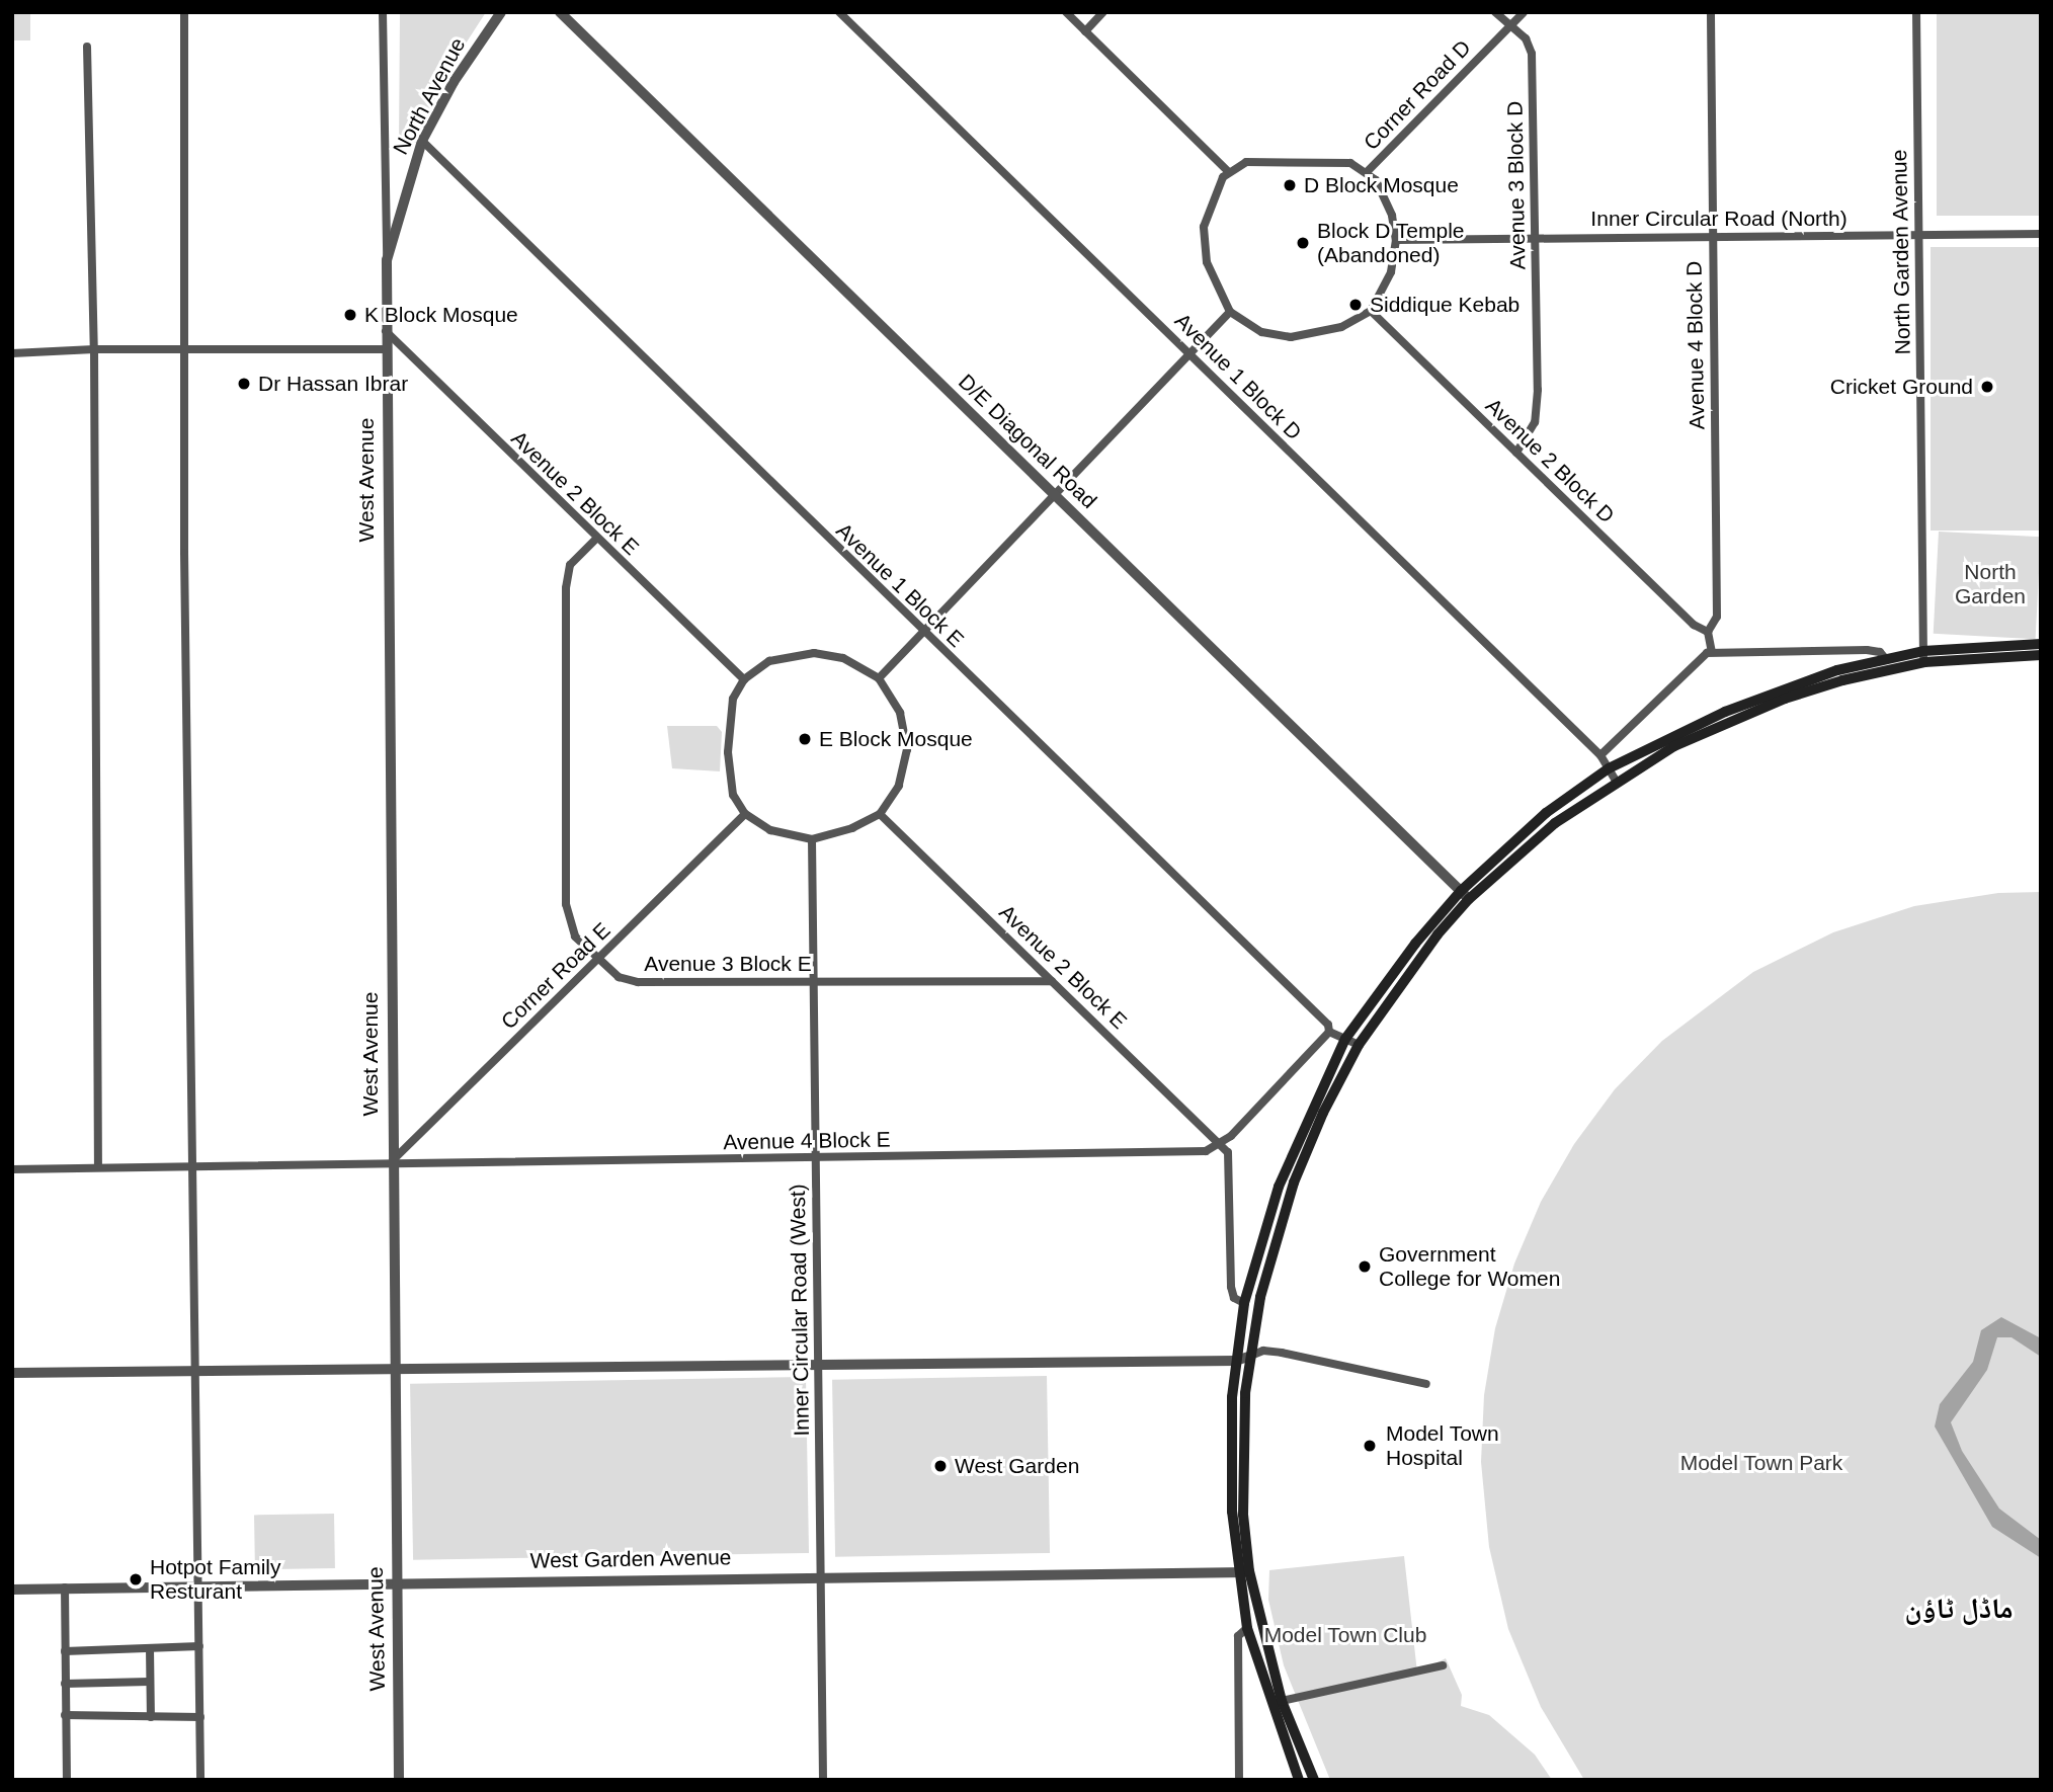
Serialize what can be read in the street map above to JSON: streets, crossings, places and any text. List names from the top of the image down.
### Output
{
  "streets": {
    "street": [
      "Corner Road D",
      "North Avenue",
      "Avenue 3 Block D",
      "Inner Circular Road (North)",
      "North Garden Avenue",
      "Avenue 4 Block D",
      "Avenue 1 Block D",
      "D/E Diagonal Road",
      "Avenue 2 Block D",
      "West Avenue",
      "Avenue 2 Block E",
      "Avenue 1 Block E",
      "Avenue 3 Block E",
      "Corner Road E",
      "Avenue 4 Block E",
      "Inner Circular Road (West)",
      "West Garden Avenue"
    ]
  },
  "crossings": [
    ["Corner Road D", "Avenue 3 Block D"],
    ["Corner Road D", "Inner Circular Road (North)"],
    ["Corner Road D", "Avenue 2 Block D"],
    ["North Avenue", "West Avenue"],
    ["North Avenue", "Avenue 2 Block E"],
    ["North Avenue", "Avenue 1 Block E"],
    ["Avenue 3 Block D", "Inner Circular Road (North)"],
    ["Avenue 3 Block D", "Avenue 2 Block D"],
    ["Inner Circular Road (North)", "North Garden Avenue"],
    ["Inner Circular Road (North)", "Avenue 4 Block D"],
    ["Inner Circular Road (North)", "Avenue 2 Block D"],
    ["Avenue 4 Block D", "Avenue 2 Block D"],
    ["West Avenue", "Avenue 2 Block E"],
    ["West Avenue", "Corner Road E"],
    ["West Avenue", "Avenue 4 Block E"],
    ["West Avenue", "West Garden Avenue"],
    ["Avenue 2 Block E", "Avenue 3 Block E"],
    ["Avenue 2 Block E", "Corner Road E"],
    ["Avenue 2 Block E", "Avenue 4 Block E"],
    ["Avenue 2 Block E", "Inner Circular Road (West)"],
    ["Avenue 3 Block E", "Corner Road E"],
    ["Avenue 3 Block E", "Inner Circular Road (West)"],
    ["Corner Road E", "Avenue 4 Block E"],
    ["Corner Road E", "Inner Circular Road (West)"],
    ["Avenue 4 Block E", "Inner Circular Road (West)"],
    ["Inner Circular Road (West)", "West Garden Avenue"]
  ],
  "districts": ["ماڈل ٹاؤن"],
  "parks": ["North Garden", "Model Town Park", "Model Town Club"],
  "places": [
    "D Block Mosque",
    "Block D Temple (Abandoned)",
    "Siddique Kebab",
    "K Block Mosque",
    "Dr Hassan Ibrar",
    "Cricket Ground",
    "E Block Mosque",
    "Government College for Women",
    "Model Town Hospital",
    "West Garden",
    "Hotpot Family Resturant"
  ]
}
